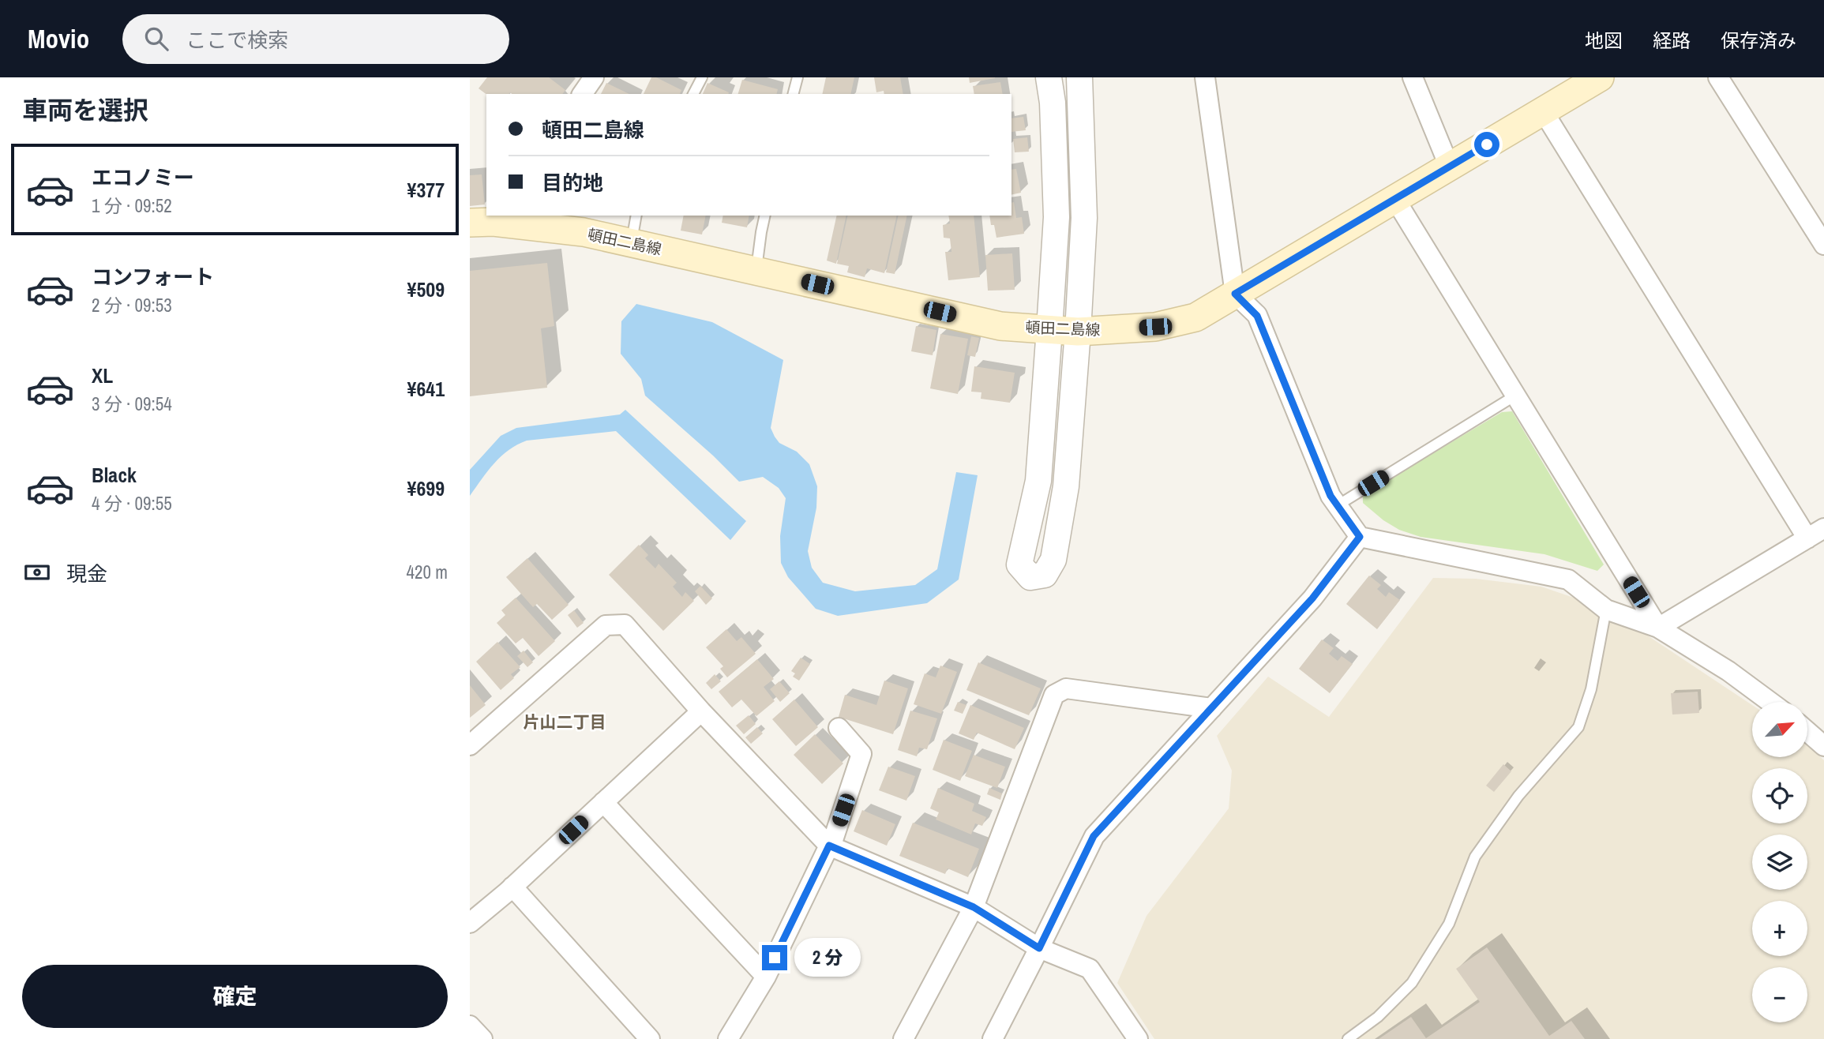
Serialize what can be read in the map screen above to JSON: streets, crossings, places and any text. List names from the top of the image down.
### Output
{
  "streets": {
    "main road": ["頓田二島線"]
  },
  "districts": ["片山二丁目"],
  "north": "top right",
  "page": {
    "header": "Movio",
    "search": "ここで検索",
    "nav": ["地図", "経路", "保存済み"],
    "heading": "車両を選択",
    "banner": ["頓田二島線", "目的地"],
    "list": [
      {
        "name": "エコノミー",
        "note": "1 分 · 09:52",
        "value": "¥377"
      },
      {
        "name": "コンフォート",
        "note": "2 分 · 09:53",
        "value": "¥509"
      },
      {
        "name": "XL",
        "note": "3 分 · 09:54",
        "value": "¥641"
      },
      {
        "name": "Black",
        "note": "4 分 · 09:55",
        "value": "¥699"
      }
    ],
    "pay": ["現金", "420 m"],
    "map_buttons": ["+", "−"],
    "bubble": "2 分",
    "buttons": "確定"
  }
}
